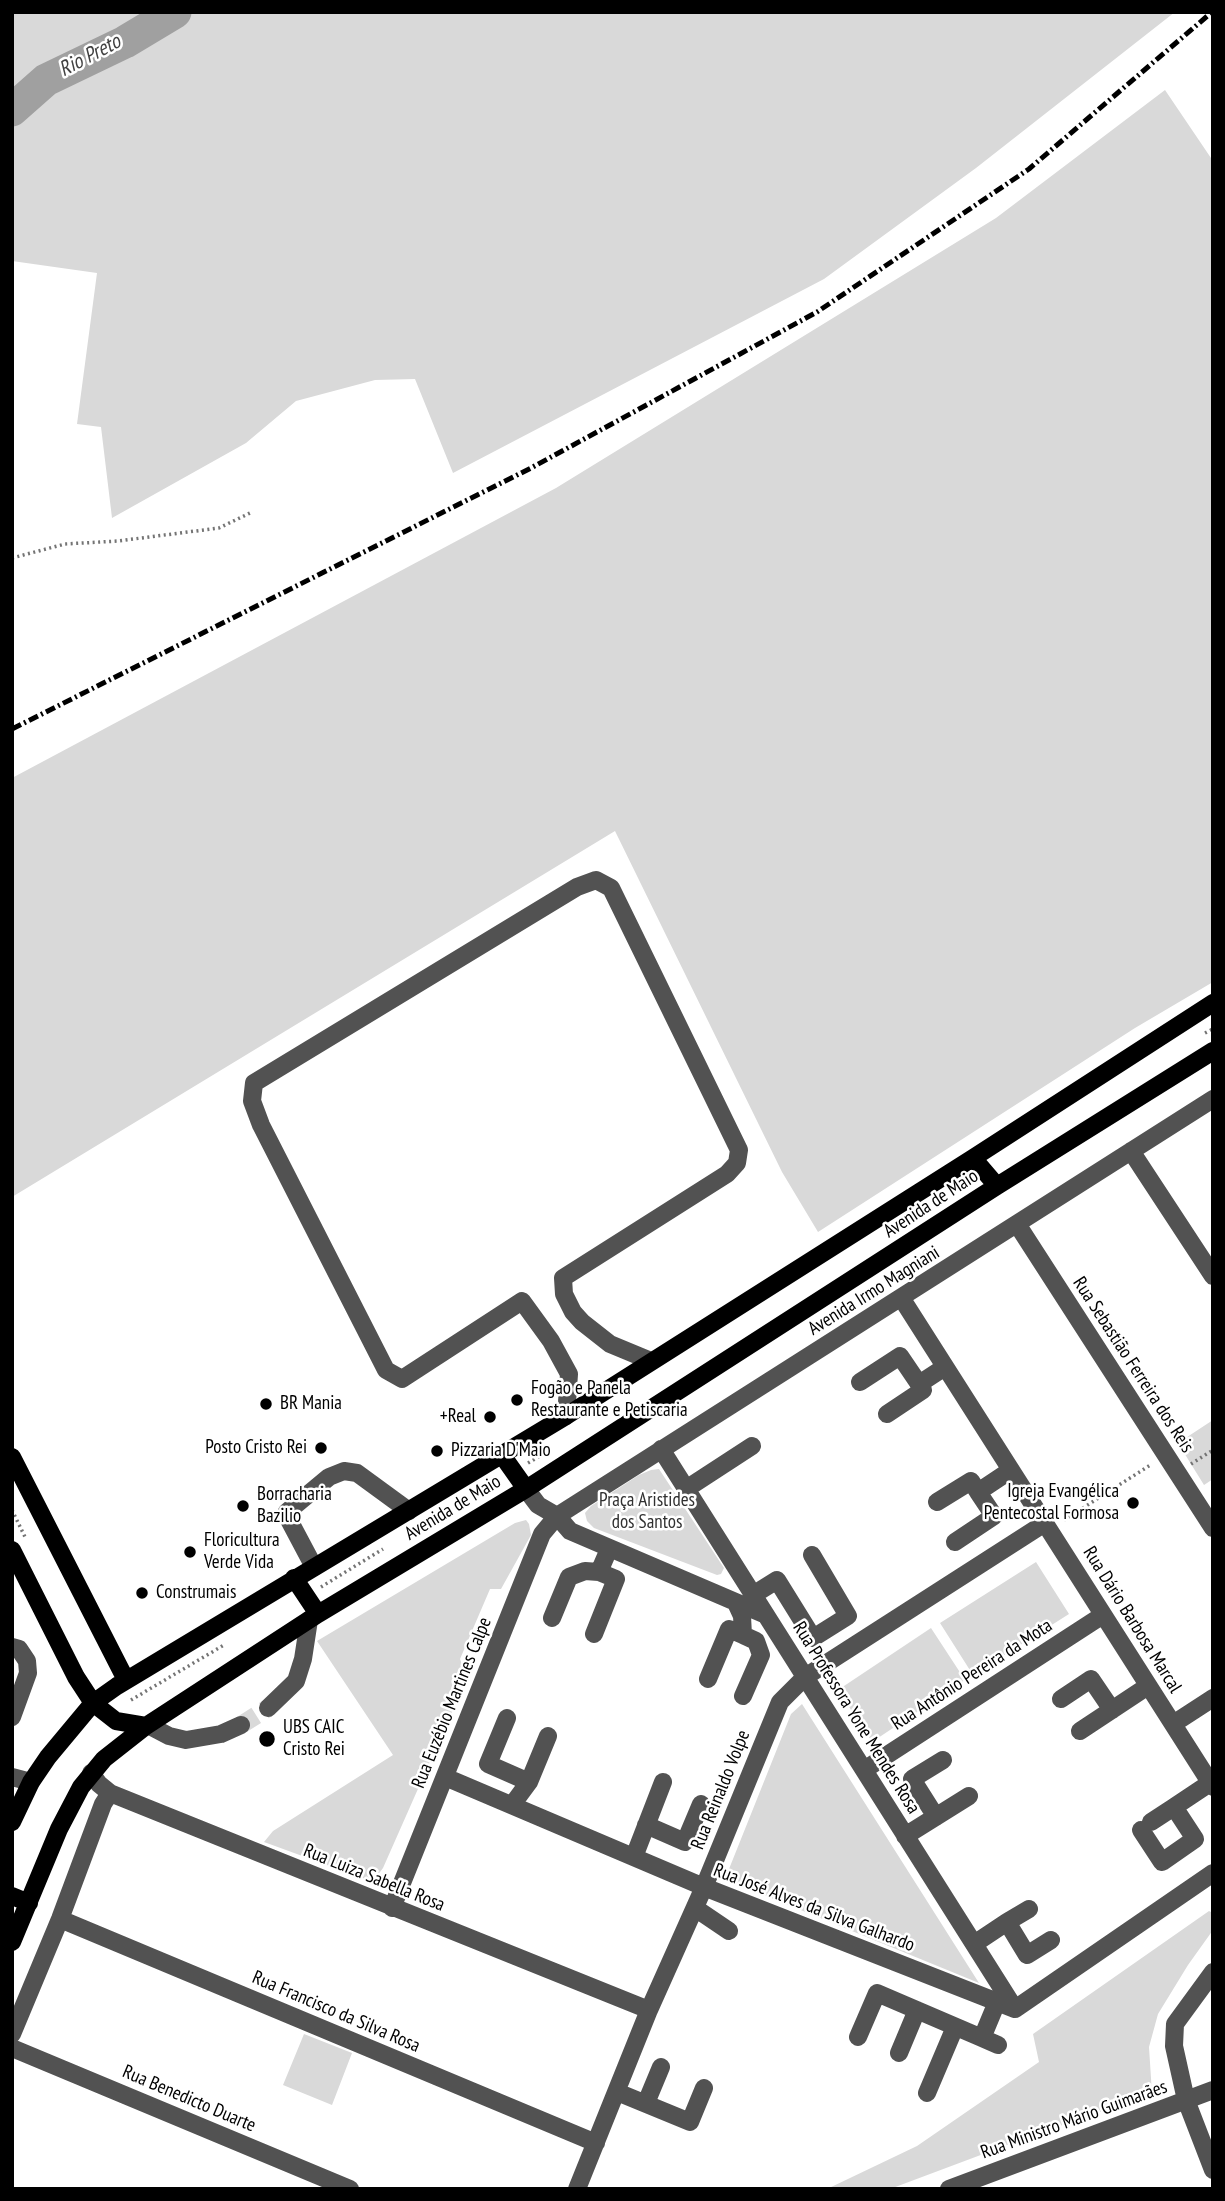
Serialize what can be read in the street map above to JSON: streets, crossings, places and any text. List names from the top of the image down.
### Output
{
  "streets": {
    "main road": ["Avenida de Maio"],
    "street": [
      "Avenida Irmo Magniani",
      "Rua Sebastião Ferreira dos Reis",
      "Rua Dário Barbosa Marcal",
      "Rua Antônio Pereira da Mota",
      "Rua Euzébio Martines Calpe",
      "Rua Professora Yone Mendes Rosa",
      "Rua Reinaldo Volpe",
      "Rua Luiza Sabella Rosa",
      "Rua José Alves da Silva Galhardo",
      "Rua Francisco da Silva Rosa",
      "Rua Benedicto Duarte",
      "Rua Ministro Mário Guimarães"
    ]
  },
  "crossings": [
    ["Avenida de Maio", "Rua Luiza Sabella Rosa"],
    ["Avenida Irmo Magniani", "Rua Sebastião Ferreira dos Reis"],
    ["Avenida Irmo Magniani", "Rua Dário Barbosa Marcal"],
    ["Avenida Irmo Magniani", "Rua Euzébio Martines Calpe"],
    ["Rua Dário Barbosa Marcal", "Rua Antônio Pereira da Mota"],
    ["Rua Dário Barbosa Marcal", "Rua Reinaldo Volpe"],
    ["Rua Antônio Pereira da Mota", "Rua Professora Yone Mendes Rosa"],
    ["Rua Euzébio Martines Calpe", "Rua Luiza Sabella Rosa"],
    ["Rua Euzébio Martines Calpe", "Rua José Alves da Silva Galhardo"],
    ["Rua Professora Yone Mendes Rosa", "Rua Reinaldo Volpe"],
    ["Rua Professora Yone Mendes Rosa", "Rua José Alves da Silva Galhardo"],
    ["Rua Reinaldo Volpe", "Rua Luiza Sabella Rosa"],
    ["Rua Reinaldo Volpe", "Rua José Alves da Silva Galhardo"],
    ["Rua Reinaldo Volpe", "Rua Francisco da Silva Rosa"]
  ],
  "water": ["Rio Preto"],
  "parks": ["Praça Aristides dos Santos"],
  "places": [
    "Fogão e Panela Restaurante e Petiscaria",
    "BR Mania",
    "+Real",
    "Posto Cristo Rei",
    "Pizzaria D'Maio",
    "Igreja Evangélica Pentecostal Formosa",
    "Borracharia Bazilio",
    "Floricultura Verde Vida",
    "Construmais",
    "UBS CAIC Cristo Rei"
  ]
}
